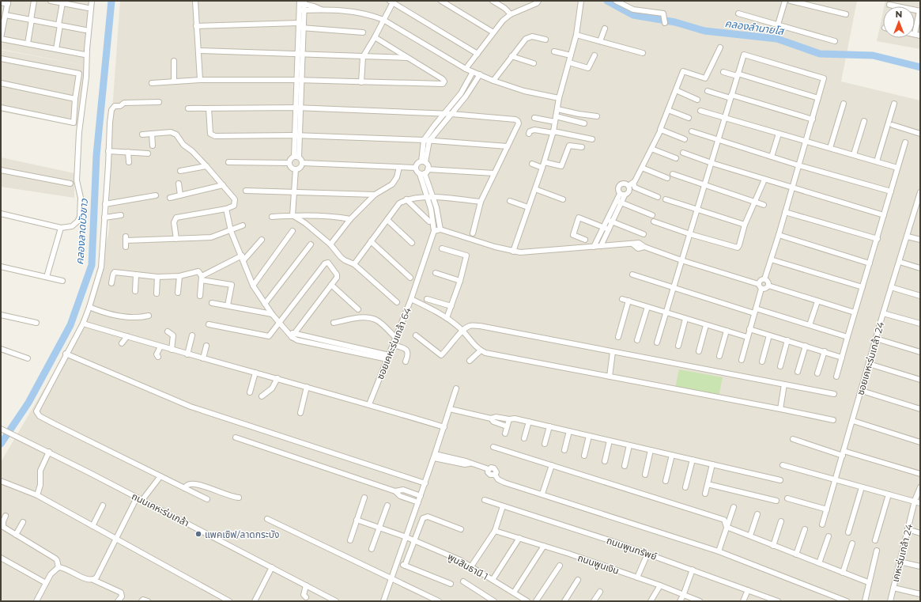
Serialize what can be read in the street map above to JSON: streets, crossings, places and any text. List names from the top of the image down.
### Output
{
  "streets": {
    "street": [
      "ซอยเคหะร่มเกล้า 64",
      "ซอยเคหะร่มเกล้า 24",
      "ถนนเคหะร่มเกล้า",
      "ถนนพูนทรัพย์",
      "เคหะร่มเกล้า 24",
      "ถนนพูนเงิน",
      "พูนสินธานี 1"
    ]
  },
  "water": ["คลองลำนายโส", "คลองลาดบัวขาว"],
  "places": ["แพคเซิฟ/ลาดกระบัง"],
  "north": "top"
}
